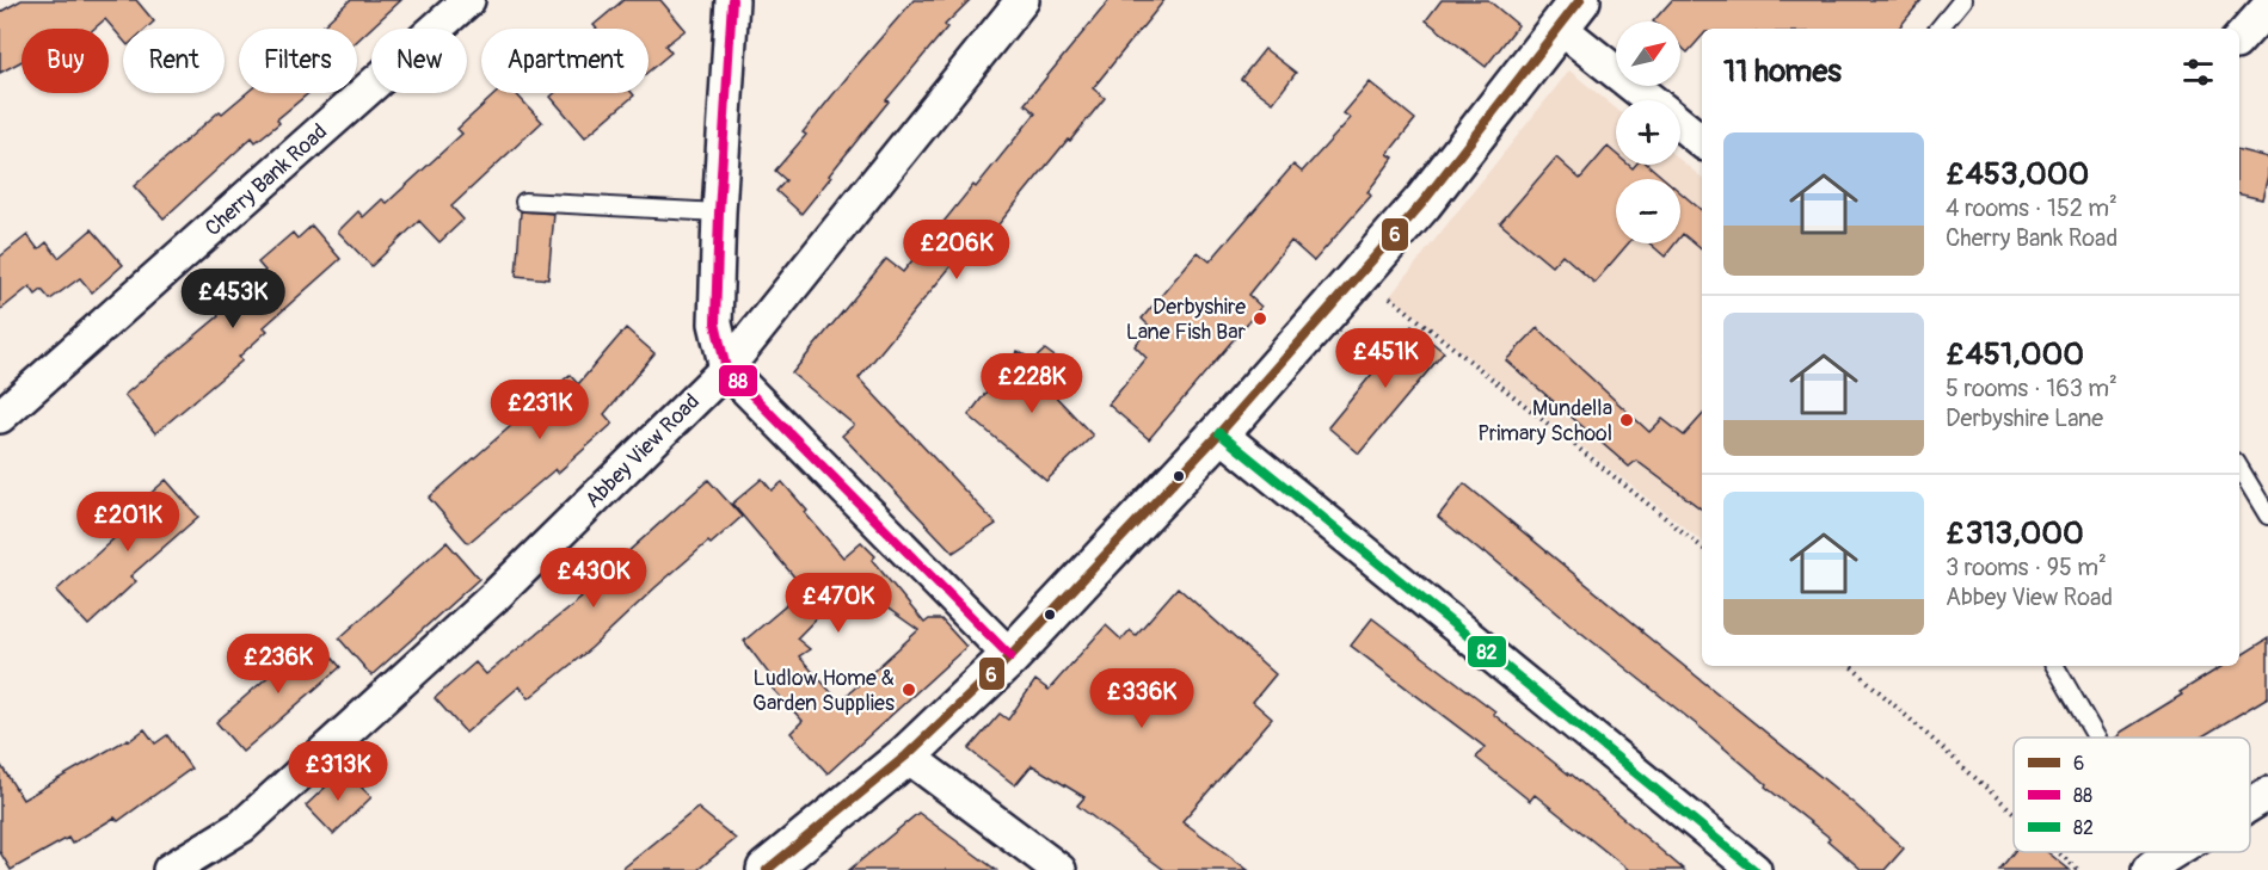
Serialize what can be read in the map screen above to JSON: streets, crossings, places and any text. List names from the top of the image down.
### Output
{
  "streets": {
    "street": ["Cherry Bank Road", "Abbey View Road"]
  },
  "places": ["Derbyshire Lane Fish Bar", "Mundella Primary School", "Ludlow Home & Garden Supplies"],
  "lines": ["transit line 6", "transit line 88", "transit line 82"],
  "legend": ["6", "88", "82"],
  "north": "top right",
  "page": {
    "map_buttons": ["+", "−"],
    "chip": [
      "Buy",
      "Rent",
      "Filters",
      "New",
      "Apartment"
    ],
    "heading": "11 homes",
    "list": [
      {
        "name": "£453,000",
        "note": "4 rooms · 152 m² · Cherry Bank Road"
      },
      {
        "name": "£451,000",
        "note": "5 rooms · 163 m² · Derbyshire Lane"
      },
      {
        "name": "£313,000",
        "note": "3 rooms · 95 m² · Abbey View Road"
      }
    ],
    "price": [
      "£206K",
      "£453K",
      "£451K",
      "£228K",
      "£231K",
      "£201K",
      "£430K",
      "£470K",
      "£236K",
      "£336K",
      "£313K"
    ]
  }
}
